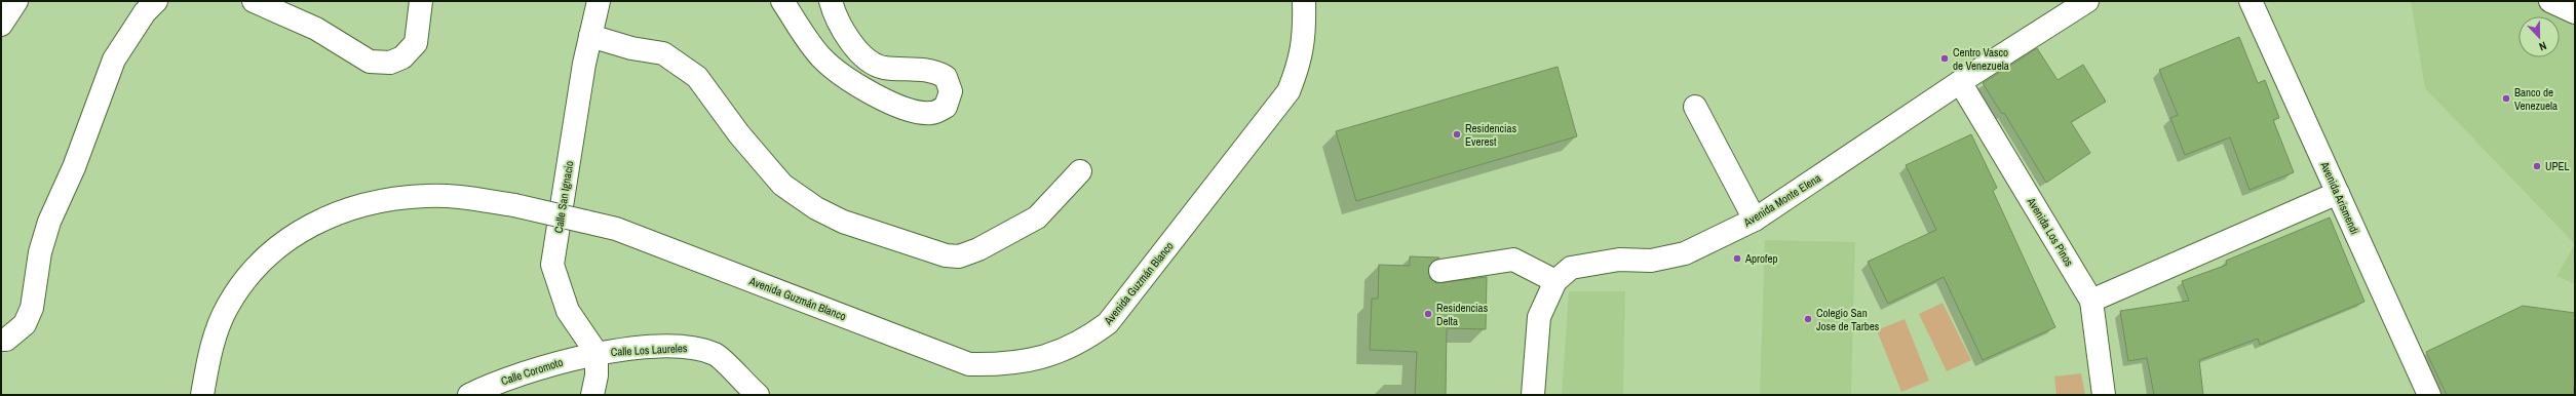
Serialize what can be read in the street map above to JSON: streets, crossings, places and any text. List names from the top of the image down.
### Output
{
  "streets": {
    "main road": [
      "Calle San Ignacio",
      "Avenida Arismendi",
      "Avenida Monte Elena",
      "Avenida Los Pinos",
      "Avenida Guzmán Blanco",
      "Calle Los Laureles",
      "Calle Coromoto"
    ]
  },
  "crossings": [
    ["Calle San Ignacio", "Calle Los Laureles"],
    ["Calle San Ignacio", "Calle Coromoto"],
    ["Avenida Monte Elena", "Avenida Los Pinos"],
    ["Calle Los Laureles", "Calle Coromoto"]
  ],
  "places": [
    "Centro Vasco de Venezuela",
    "Banco de Venezuela",
    "Residencias Everest",
    "UPEL",
    "Aprofep",
    "Residencias Delta",
    "Colegio San Jose de Tarbes"
  ],
  "north": "bottom"
}
